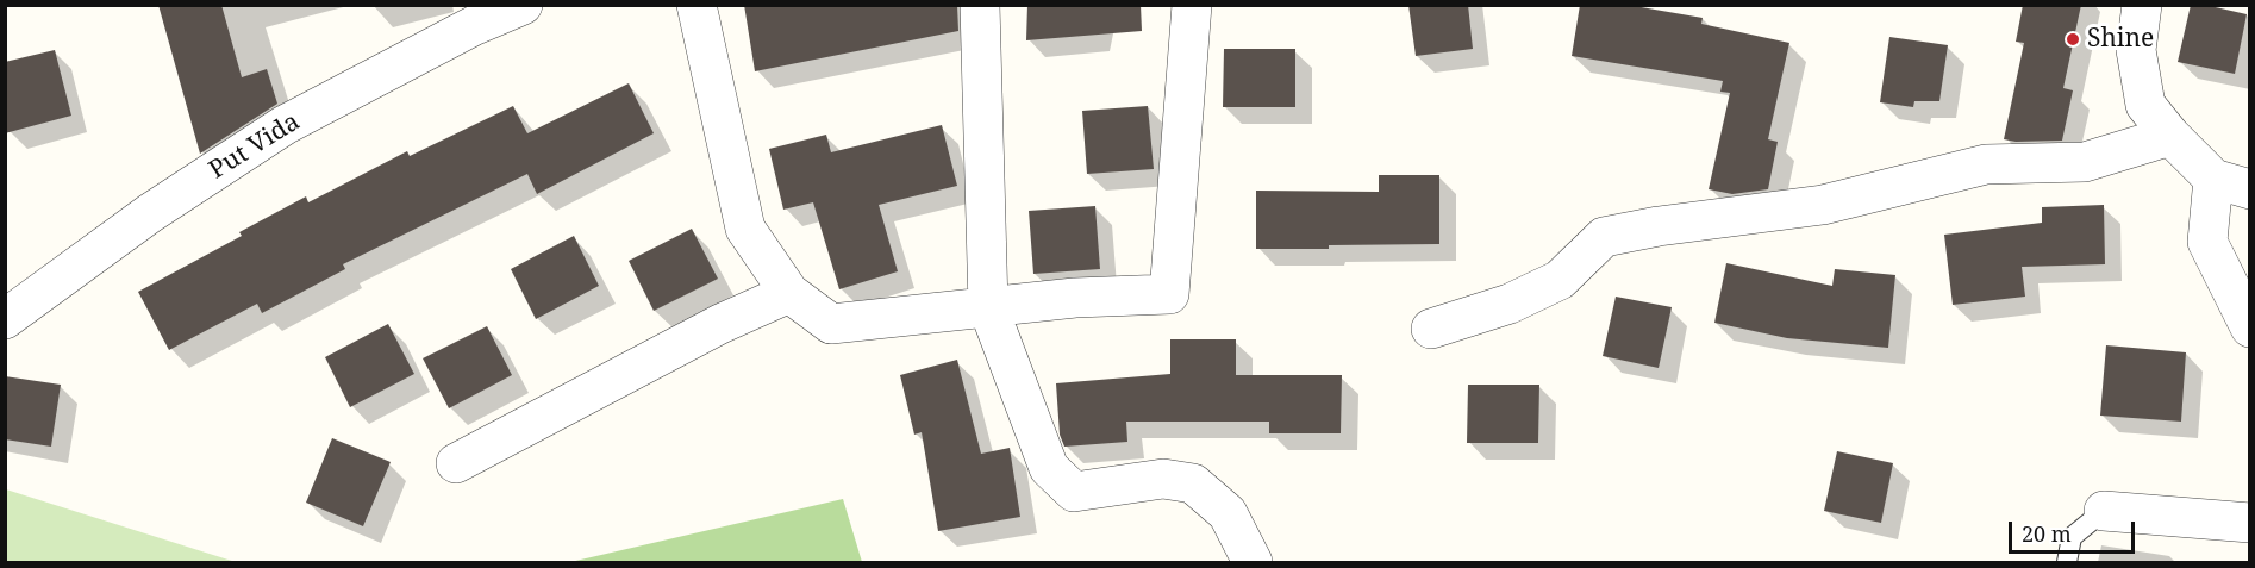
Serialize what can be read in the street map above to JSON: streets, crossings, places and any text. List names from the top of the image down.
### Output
{
  "streets": {
    "street": ["Put Vida"]
  },
  "places": ["Shine"],
  "scale_bar": "20 m"
}
